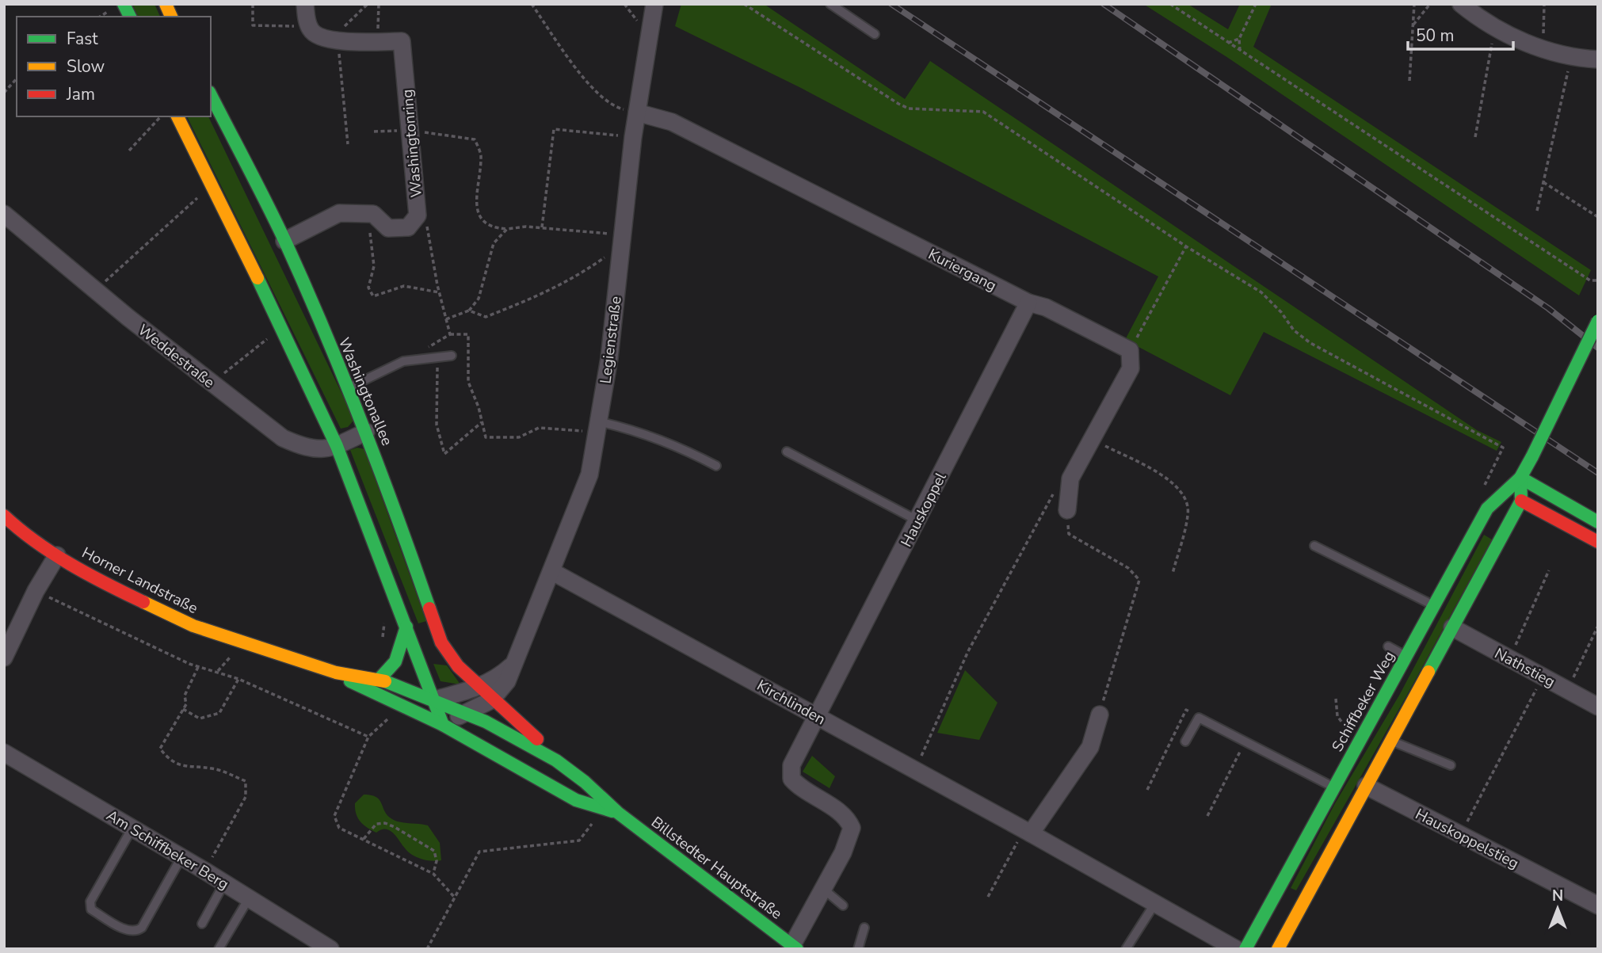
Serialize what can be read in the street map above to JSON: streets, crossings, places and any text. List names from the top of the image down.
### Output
{
  "streets": {
    "main road": [
      "Washingtonallee",
      "Horner Landstraße",
      "Schiffbeker Weg",
      "Billstedter Hauptstraße"
    ],
    "street": [
      "Washingtonring",
      "Kuriergang",
      "Legienstraße",
      "Weddestraße",
      "Hauskoppel",
      "Nathstieg",
      "Kirchlinden",
      "Hauskoppelstieg",
      "Am Schiffbeker Berg"
    ]
  },
  "crossings": [
    ["Kuriergang", "Legienstraße"],
    ["Kuriergang", "Hauskoppel"],
    ["Legienstraße", "Washingtonallee"],
    ["Legienstraße", "Horner Landstraße"],
    ["Legienstraße", "Kirchlinden"],
    ["Legienstraße", "Billstedter Hauptstraße"],
    ["Weddestraße", "Washingtonallee"],
    ["Washingtonallee", "Billstedter Hauptstraße"],
    ["Hauskoppel", "Kirchlinden"],
    ["Horner Landstraße", "Billstedter Hauptstraße"]
  ],
  "legend": ["Fast", "Slow", "Jam"],
  "scale_bar": "50 m",
  "north": "top"
}
